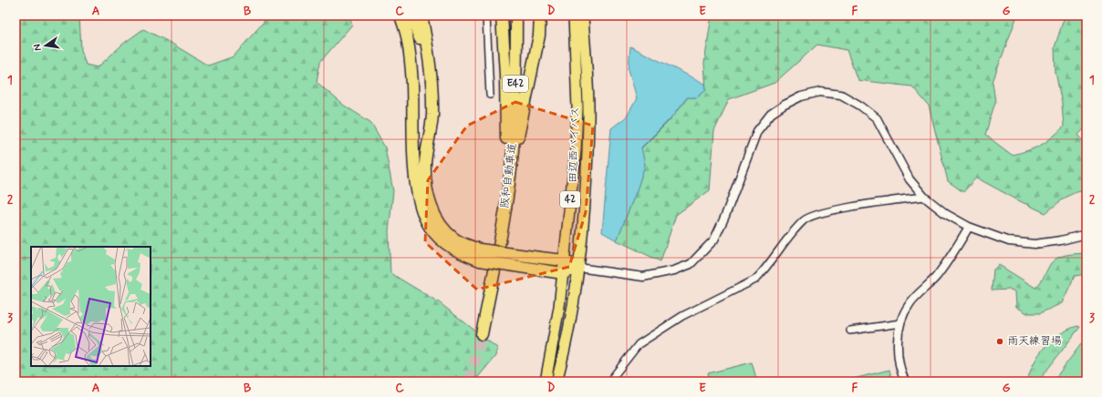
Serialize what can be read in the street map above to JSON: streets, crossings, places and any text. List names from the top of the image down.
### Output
{
  "streets": {
    "highway": [
      "E42",
      "田辺西バイパス",
      "阪和自動車道",
      "42"
    ]
  },
  "crossings": [
    ["田辺西バイパス", "42"]
  ],
  "places": ["雨天練習場"],
  "north": "left",
  "grid": {
    "columns": [
      "A",
      "B",
      "C",
      "D",
      "E",
      "F",
      "G"
    ],
    "rows": ["1", "2", "3"]
  }
}
